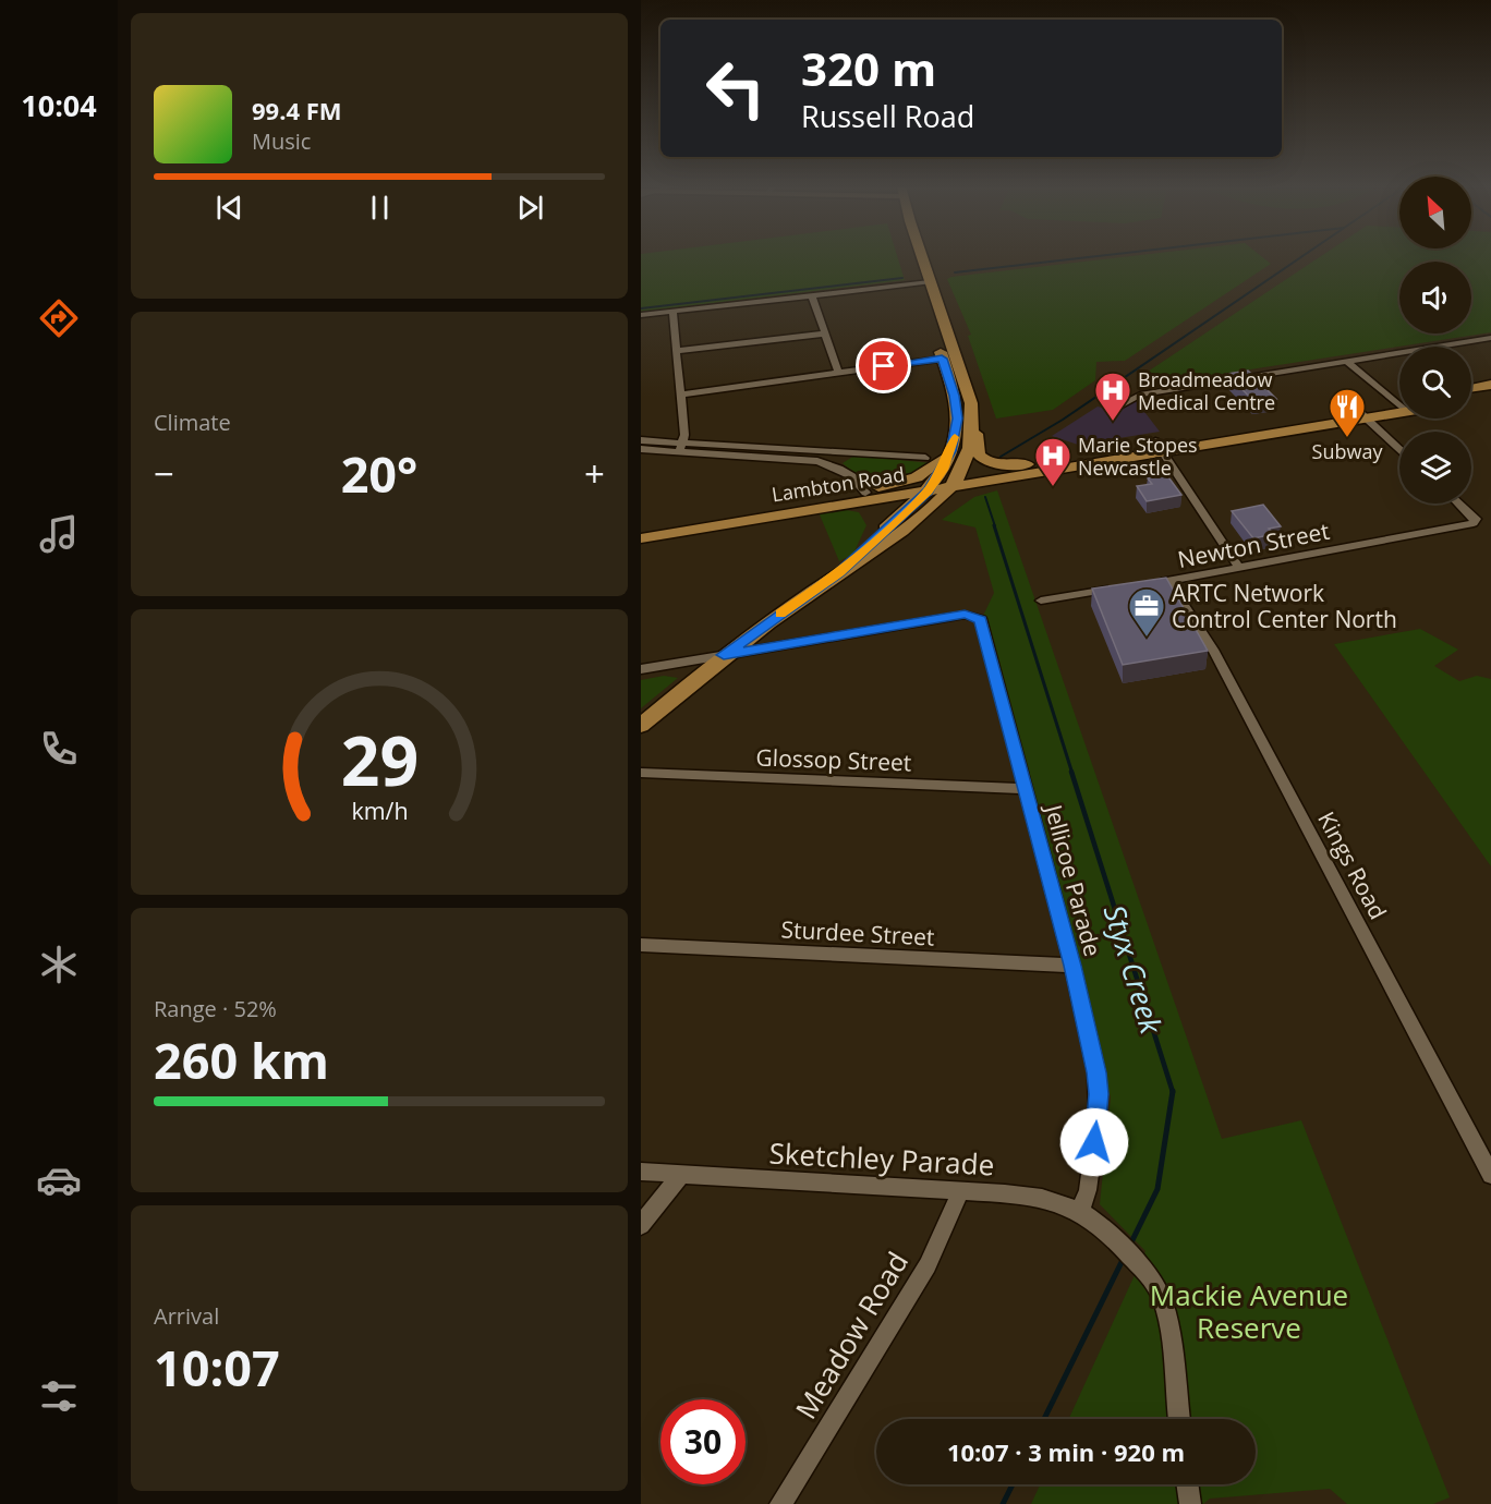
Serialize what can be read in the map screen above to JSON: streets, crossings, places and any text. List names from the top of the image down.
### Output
{
  "streets": {
    "main road": ["Lambton Road"],
    "street": [
      "Newton Street",
      "Glossop Street",
      "Kings Road",
      "Jellicoe Parade",
      "Sturdee Street",
      "Sketchley Parade",
      "Meadow Road"
    ]
  },
  "crossings": [
    ["Newton Street", "Kings Road"],
    ["Glossop Street", "Jellicoe Parade"],
    ["Jellicoe Parade", "Sturdee Street"],
    ["Jellicoe Parade", "Sketchley Parade"],
    ["Sketchley Parade", "Meadow Road"]
  ],
  "water": ["Styx Creek"],
  "parks": ["Mackie Avenue Reserve"],
  "places": {
    "hospital": ["Broadmeadow Medical Centre", "Marie Stopes Newcastle"],
    "restaurant": ["Subway"],
    "office": ["ARTC Network Control Center North"]
  },
  "north": "top left",
  "page": {
    "tabs": "10:04",
    "turn": ["320 m", "Russell Road"],
    "song": ["99.4 FM", "Music"],
    "tile": [
      "Climate",
      ["Range · 52%", "260 km"],
      ["Arrival", "10:07"]
    ],
    "heat": ["−", "20°", "+"],
    "limit": "30",
    "trip": "10:07 · 3 min · 920 m",
    "gauge": ["29", "km/h"]
  }
}
